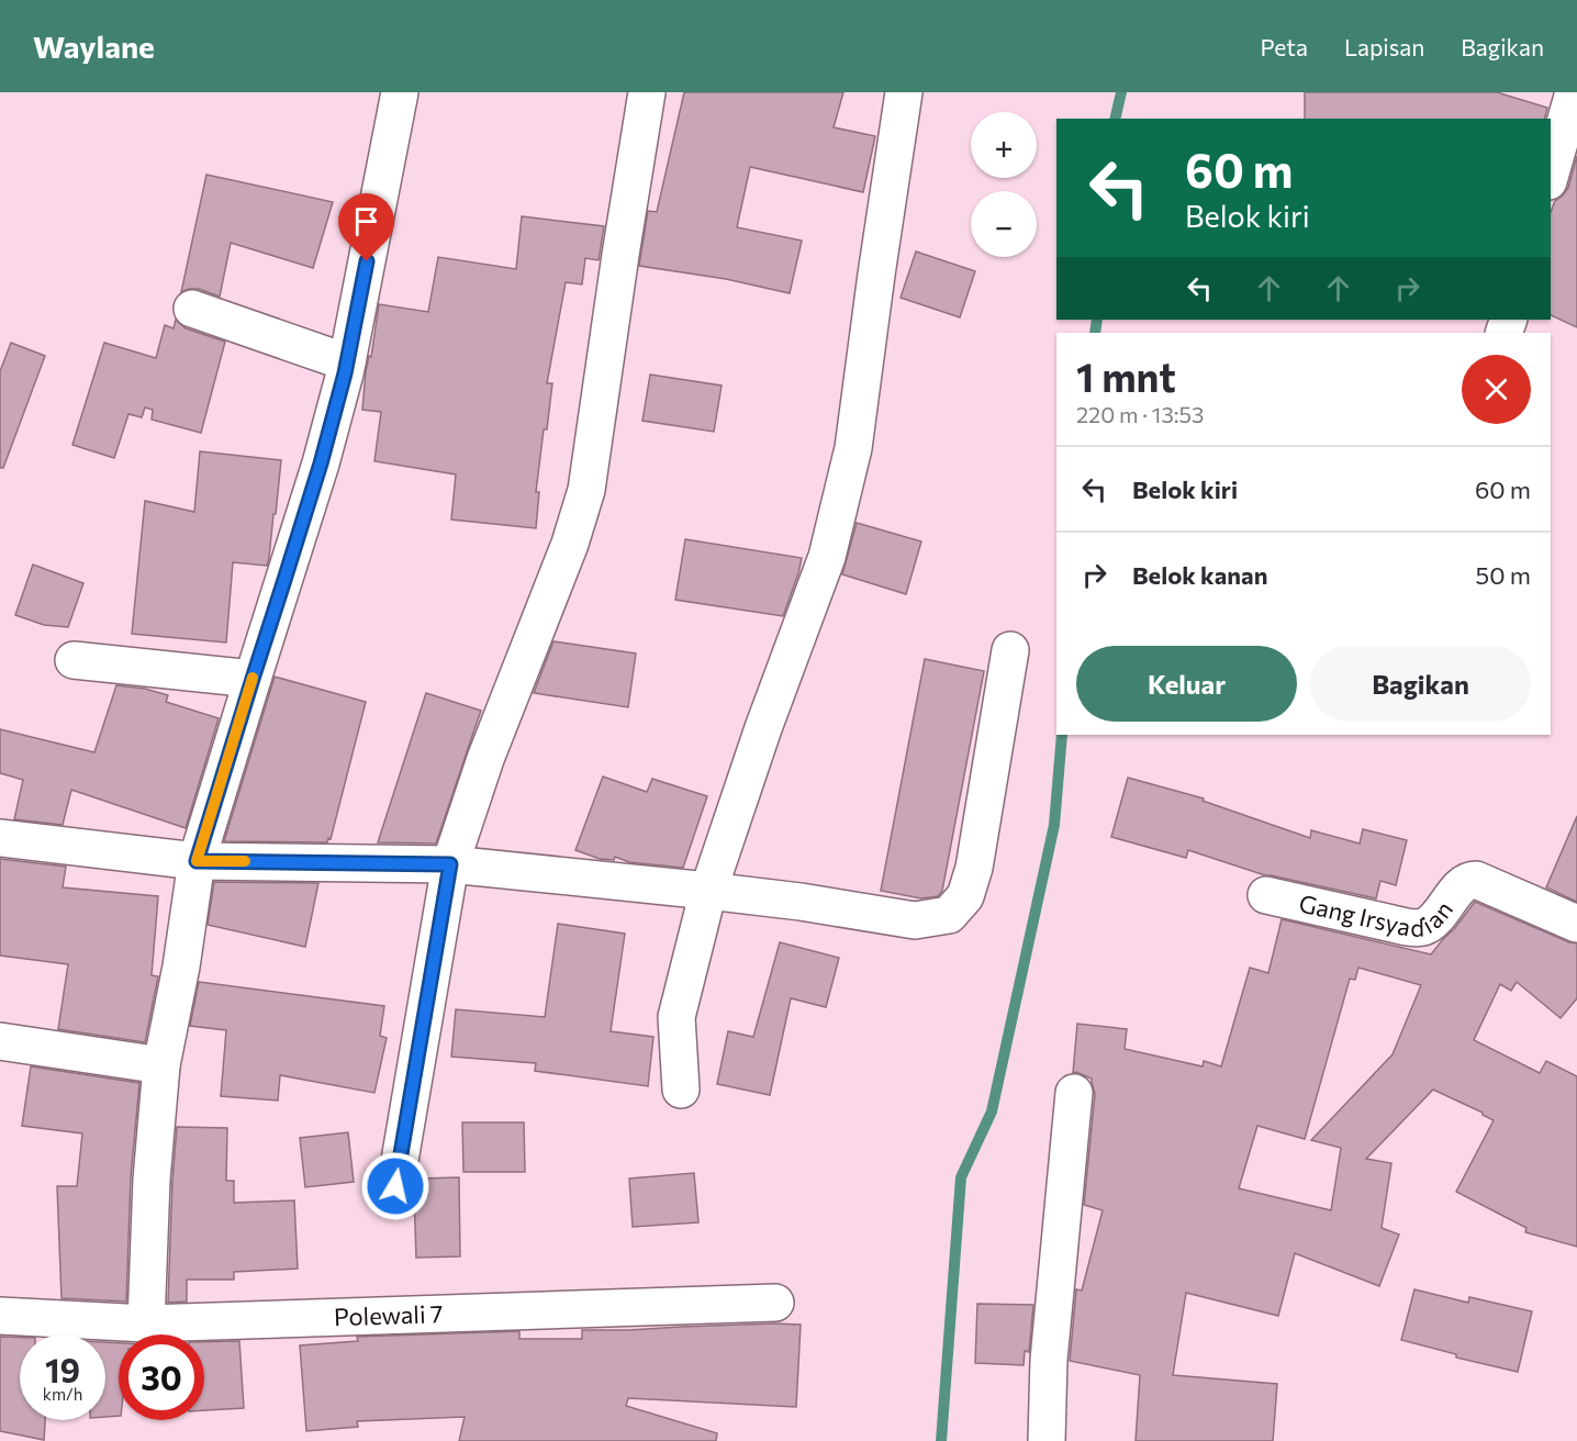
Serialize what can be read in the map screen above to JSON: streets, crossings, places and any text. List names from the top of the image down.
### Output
{
  "streets": {
    "street": ["Gang Irsyadian", "Polewali 7"]
  },
  "page": {
    "header": "Waylane",
    "nav": ["Peta", "Lapisan", "Bagikan"],
    "map_buttons": ["+", "−"],
    "turn": ["60 m", "Belok kiri"],
    "heading": ["1 mnt", "220 m · 13:53"],
    "list": [
      {
        "name": "Belok kiri",
        "value": "60 m"
      },
      {
        "name": "Belok kanan",
        "value": "50 m"
      }
    ],
    "buttons": ["Keluar", "Bagikan"],
    "speed": "19 km/h",
    "limit": "30"
  }
}
